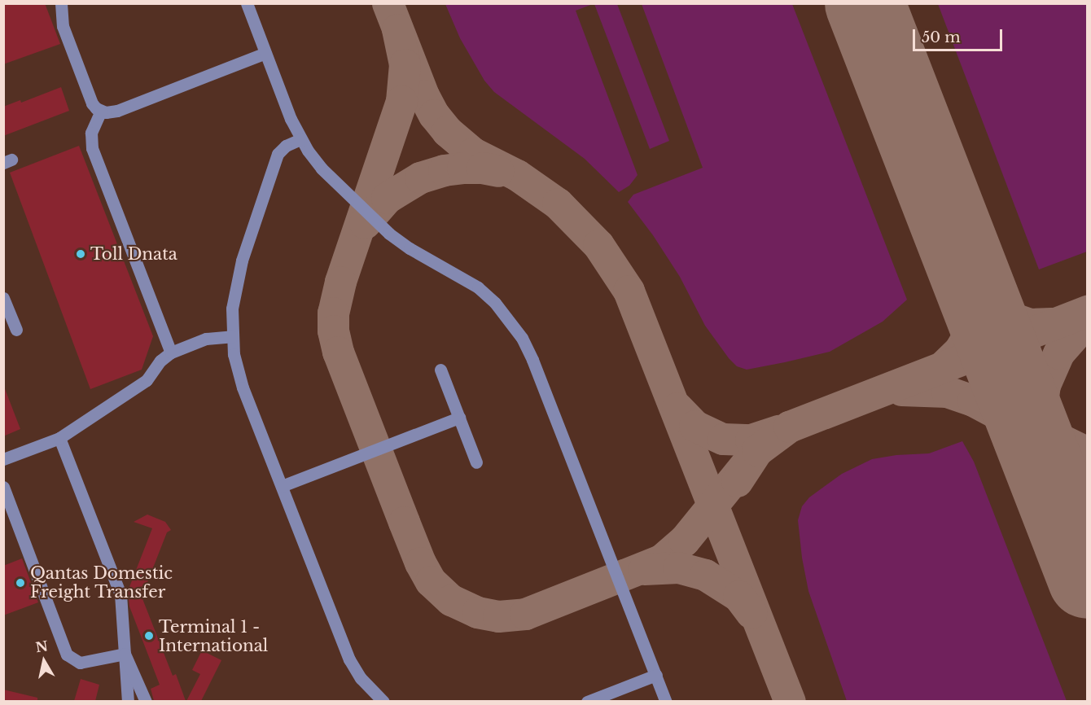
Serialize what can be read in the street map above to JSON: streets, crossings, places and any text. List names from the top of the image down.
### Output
{
  "places": ["Toll Dnata", "Qantas Domestic Freight Transfer", "Terminal 1 - International"],
  "scale_bar": "50 m",
  "north": "top"
}
